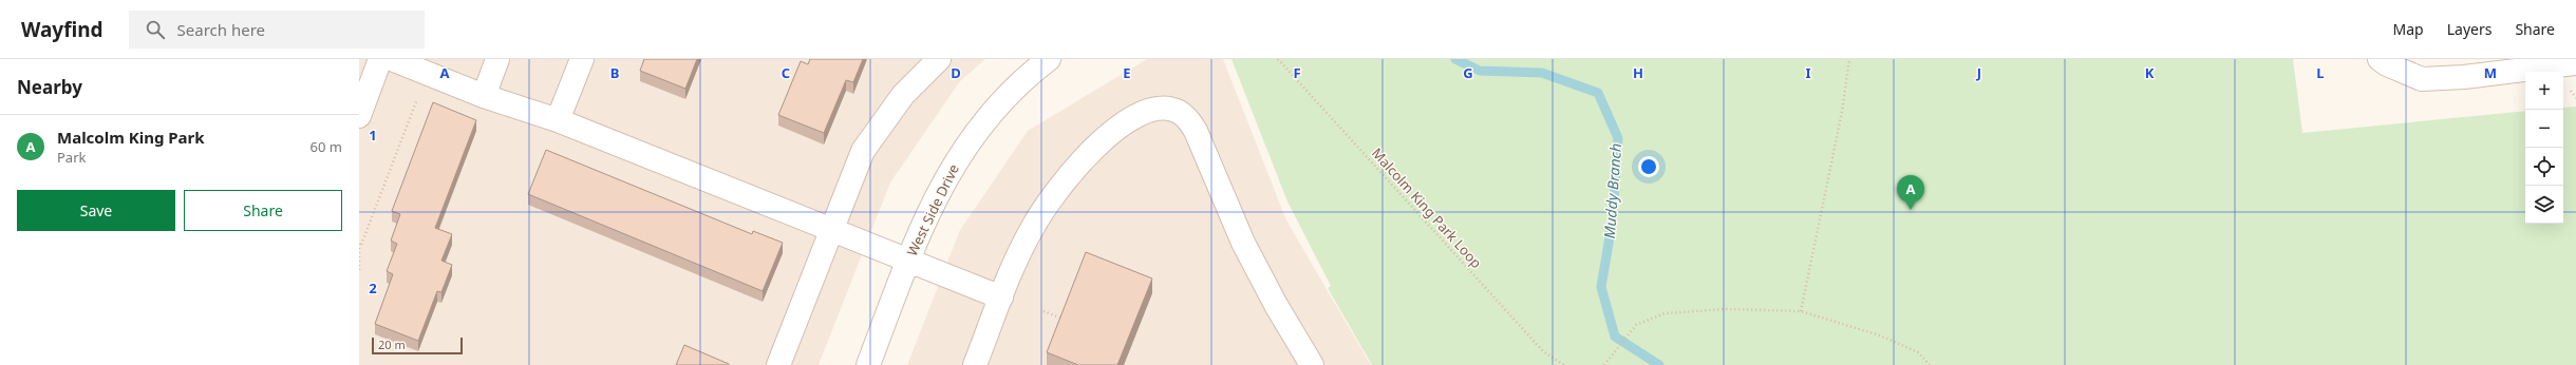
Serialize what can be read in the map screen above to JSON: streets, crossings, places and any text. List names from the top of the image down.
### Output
{
  "streets": {
    "street": ["West Side Drive"],
    "path": ["Malcolm King Park Loop"]
  },
  "water": ["Muddy Branch"],
  "scale_bar": "20 m",
  "page": {
    "header": "Wayfind",
    "search": "Search here",
    "nav": ["Map", "Layers", "Share"],
    "heading": "Nearby",
    "map_buttons": ["+", "−"],
    "list": [
      {
        "mark": "A",
        "name": "Malcolm King Park",
        "note": "Park",
        "value": "60 m"
      }
    ],
    "pins": "A",
    "buttons": ["Save", "Share"],
    "scale": "20 m"
  },
  "grid": {
    "columns": [
      "A",
      "B",
      "C",
      "D",
      "E",
      "F",
      "G",
      "H",
      "I",
      "J",
      "K",
      "L",
      "M"
    ],
    "rows": ["1", "2"]
  }
}
